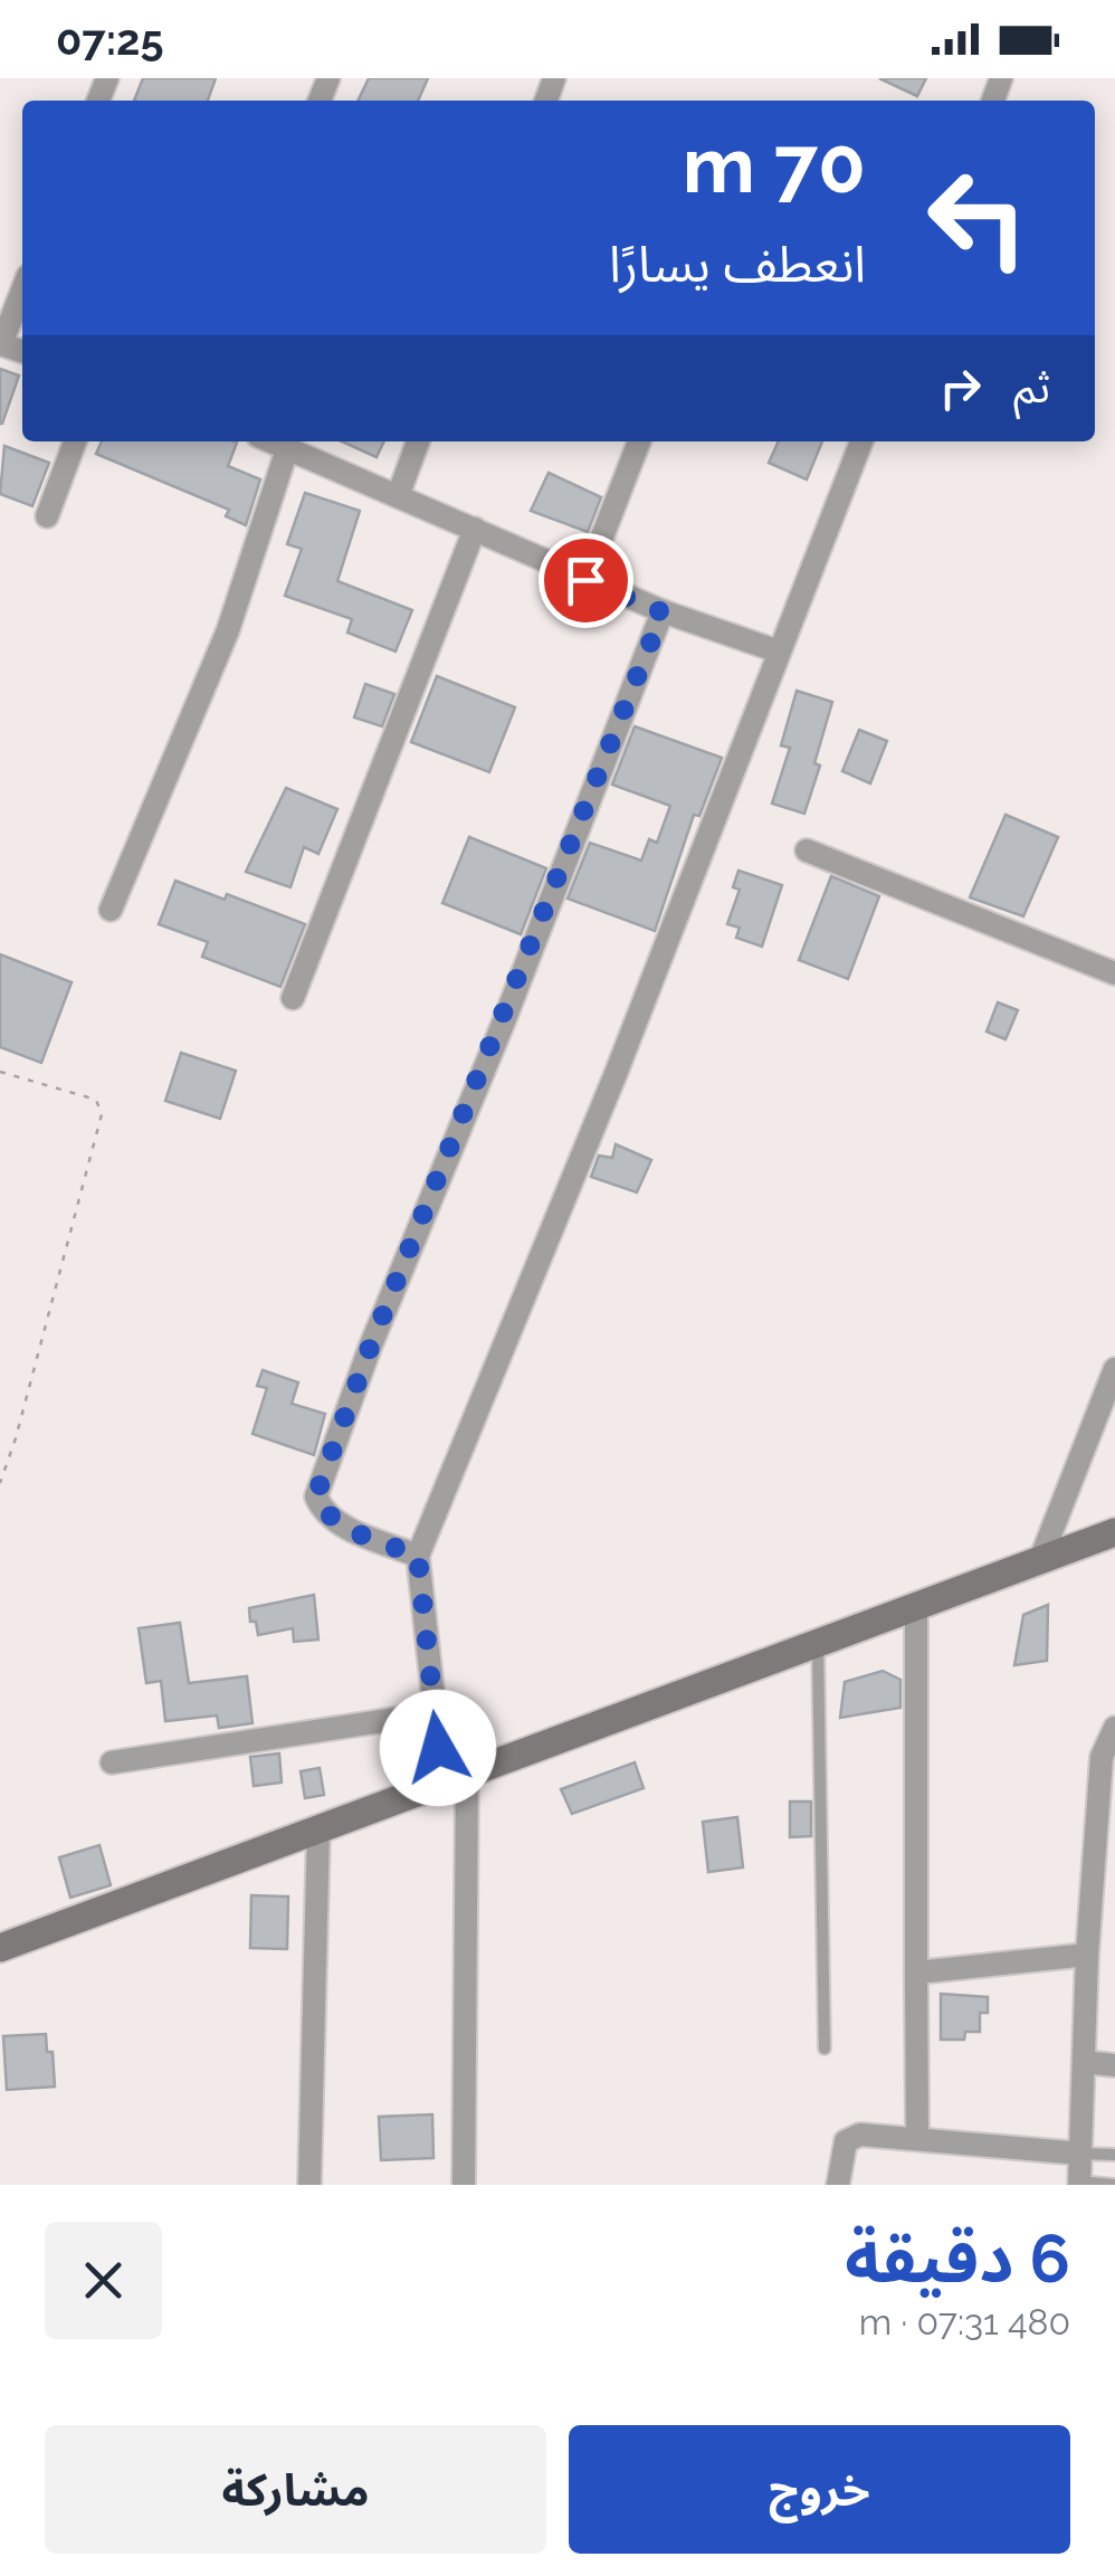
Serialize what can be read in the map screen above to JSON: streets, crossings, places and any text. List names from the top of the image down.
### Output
{
  "page": {
    "status": "07:25",
    "turn": ["70 m", "انعطف يسارًا"],
    "then": "ثم",
    "heading": ["6 دقيقة", "480 m · 07:31"],
    "buttons": ["خروج", "مشاركة"]
  }
}
